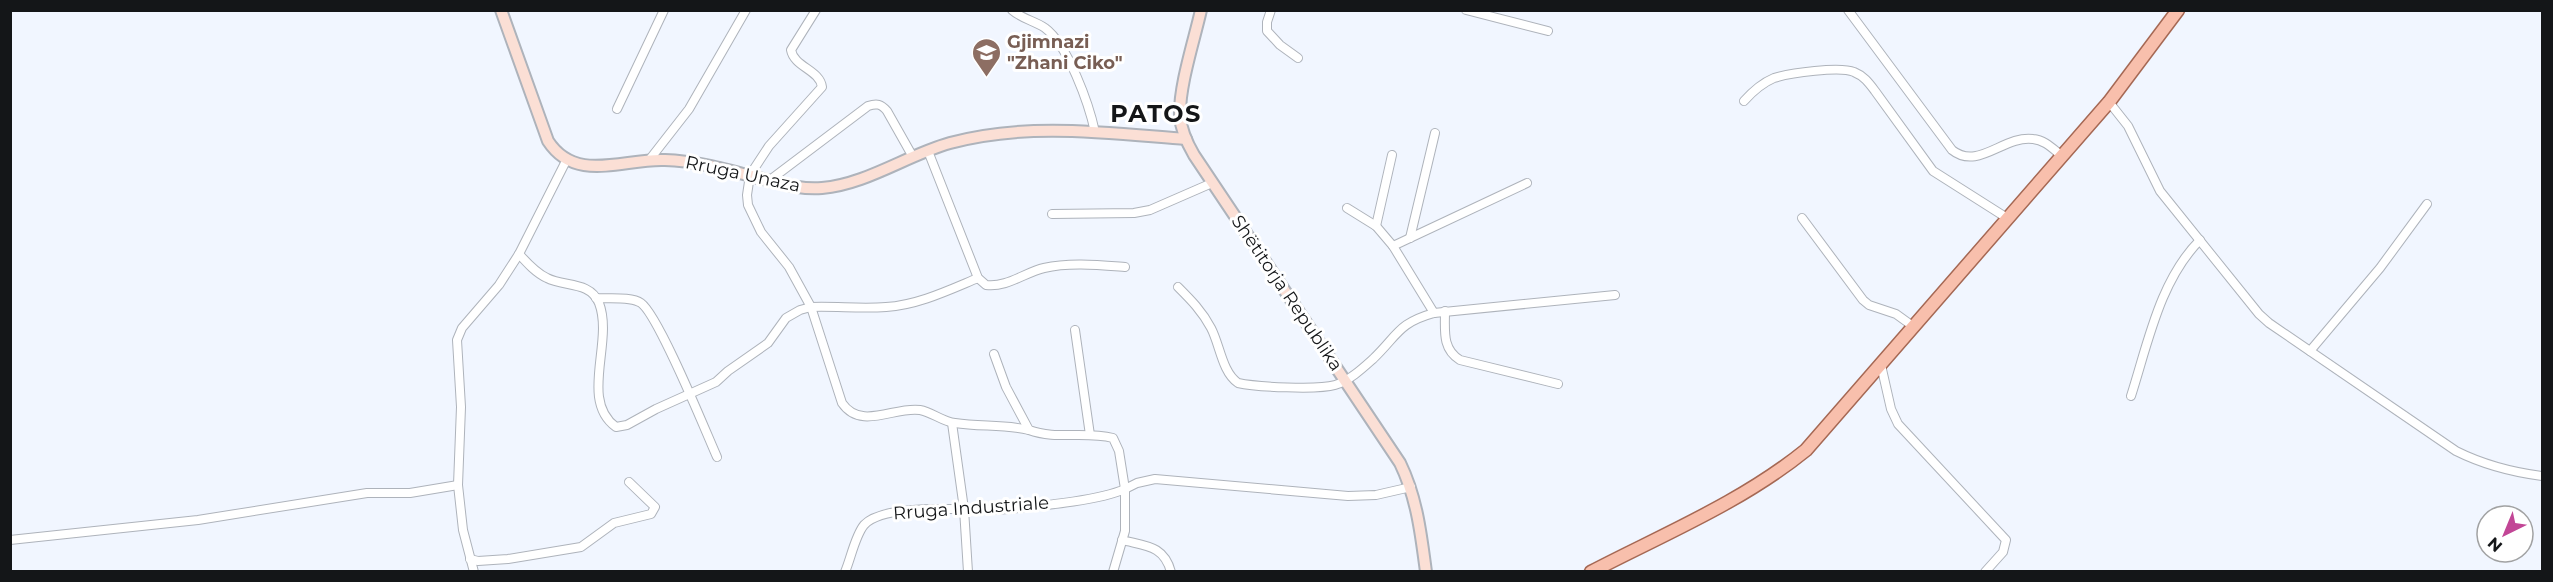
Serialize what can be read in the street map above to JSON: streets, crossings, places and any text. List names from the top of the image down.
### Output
{
  "streets": {
    "main road": ["Rruga Unaza", "Shëtitorja Republika"],
    "street": ["Rruga Industriale"]
  },
  "crossings": [
    ["Rruga Unaza", "Shëtitorja Republika"],
    ["Shëtitorja Republika", "Rruga Industriale"]
  ],
  "districts": ["PATOS"],
  "places": {
    "school or university": ["Gjimnazi \"Zhani Ciko\""]
  },
  "north": "bottom left"
}
